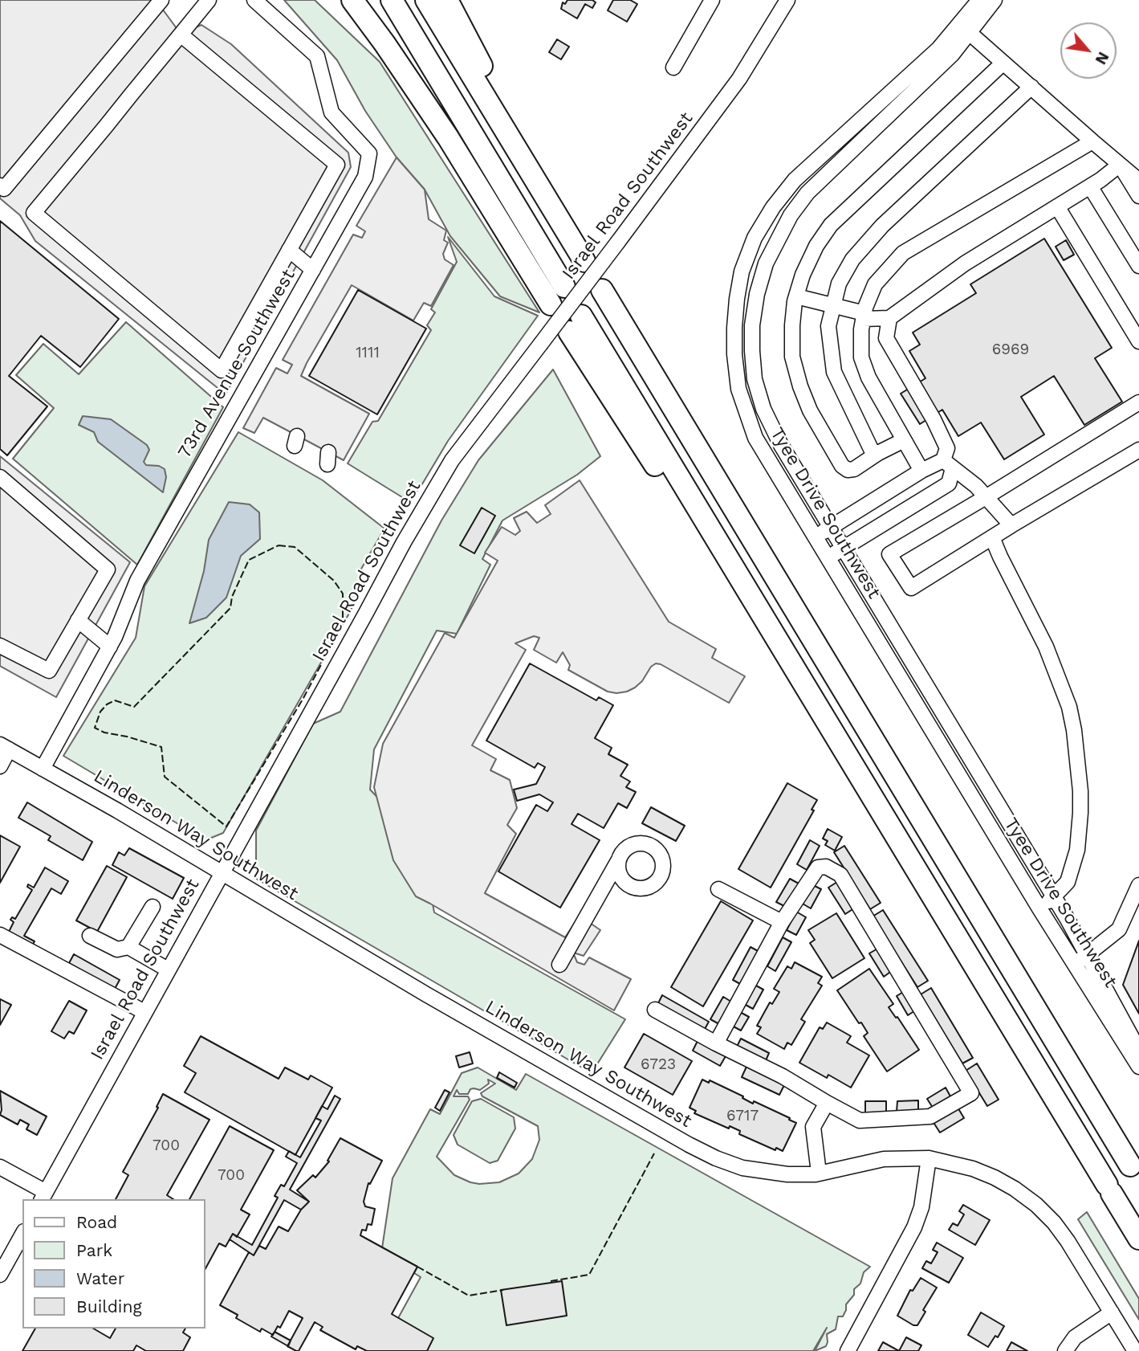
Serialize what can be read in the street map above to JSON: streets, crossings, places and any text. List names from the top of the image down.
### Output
{
  "streets": {
    "street": [
      "Israel Road Southwest",
      "73rd Avenue Southwest",
      "Tyee Drive Southwest",
      "Linderson Way Southwest"
    ]
  },
  "crossings": [
    ["Israel Road Southwest", "Linderson Way Southwest"],
    ["73rd Avenue Southwest", "Linderson Way Southwest"]
  ],
  "house_numbers": [
    "6969",
    "1111",
    "6723",
    "6717",
    "700",
    "700"
  ],
  "legend": [
    "Road",
    "Park",
    "Water",
    "Building"
  ],
  "north": "bottom right"
}
